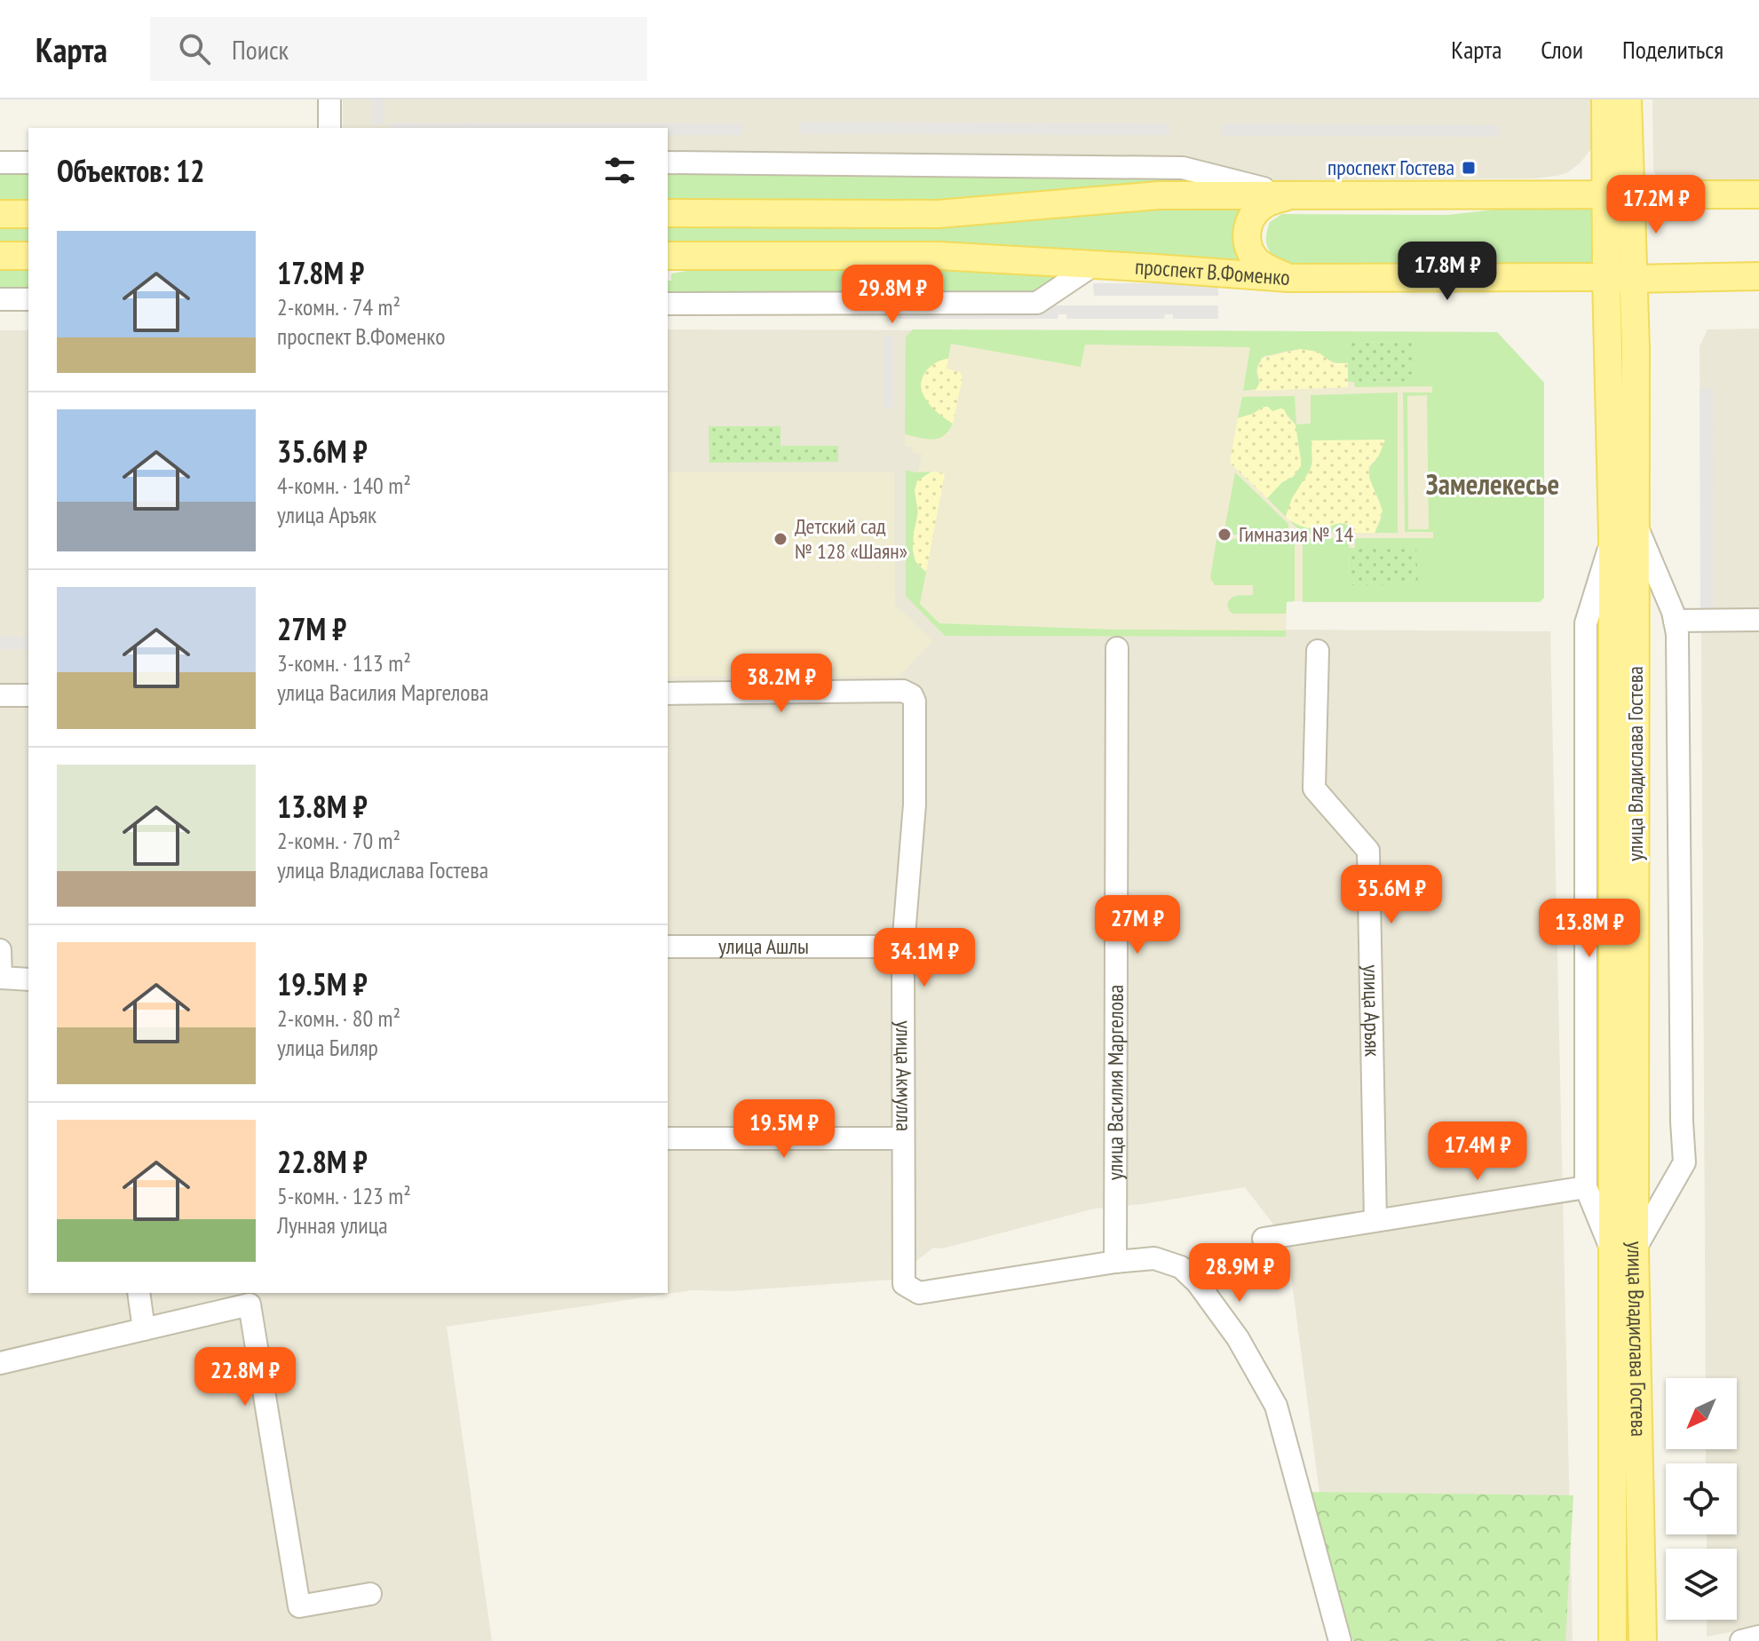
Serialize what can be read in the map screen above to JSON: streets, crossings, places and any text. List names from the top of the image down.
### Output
{
  "streets": {
    "main road": ["проспект В.Фоменко", "улица Владислава Гостева"],
    "street": [
      "улица Ашлы",
      "улица Аръяк",
      "улица Акмулла",
      "улица Василия Маргелова"
    ]
  },
  "crossings": [
    ["проспект В.Фоменко", "улица Владислава Гостева"],
    ["улица Ашлы", "улица Акмулла"],
    ["улица Акмулла", "улица Василия Маргелова"]
  ],
  "districts": ["Замелекесье"],
  "places": {
    "transit": ["проспект Гостева"],
    "other": ["Гимназия № 14", "Детский сад № 128 «Шаян»"]
  },
  "north": "bottom left",
  "page": {
    "header": "Карта",
    "search": "Поиск",
    "nav": ["Карта", "Слои", "Поделиться"],
    "heading": "Объектов: 12",
    "price": [
      "17.2M ₽",
      "17.8M ₽",
      "29.8M ₽",
      "38.2M ₽",
      "35.6M ₽",
      "27M ₽",
      "13.8M ₽",
      "34.1M ₽",
      "19.5M ₽",
      "17.4M ₽",
      "28.9M ₽",
      "22.8M ₽"
    ],
    "list": [
      {
        "name": "17.8M ₽",
        "note": "2-комн. · 74 m² · проспект В.Фоменко"
      },
      {
        "name": "35.6M ₽",
        "note": "4-комн. · 140 m² · улица Аръяк"
      },
      {
        "name": "27M ₽",
        "note": "3-комн. · 113 m² · улица Василия Маргелова"
      },
      {
        "name": "13.8M ₽",
        "note": "2-комн. · 70 m² · улица Владислава Гостева"
      },
      {
        "name": "19.5M ₽",
        "note": "2-комн. · 80 m² · улица Биляр"
      },
      {
        "name": "22.8M ₽",
        "note": "5-комн. · 123 m² · Лунная улица"
      }
    ]
  }
}
